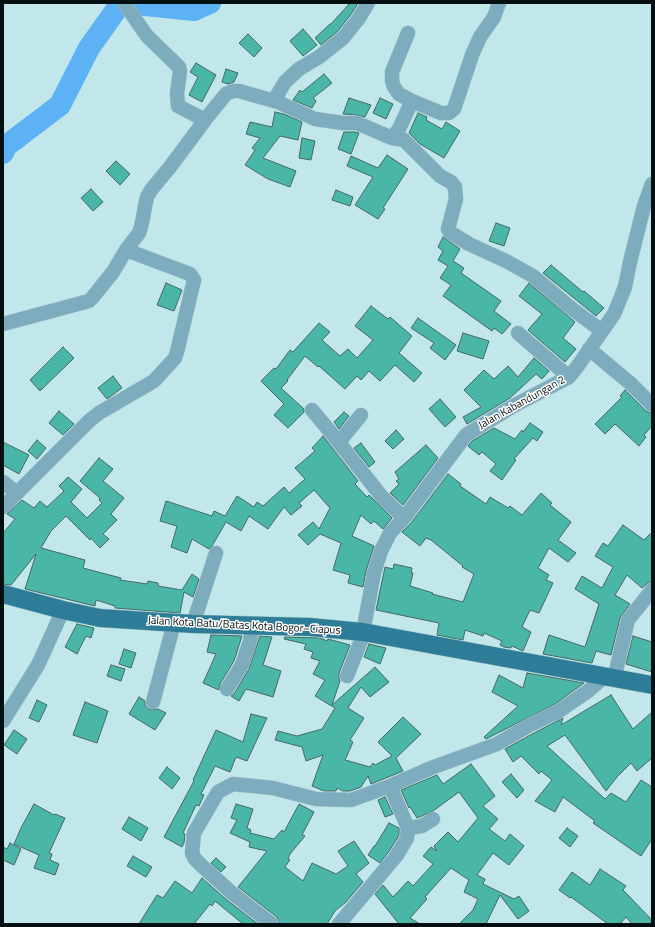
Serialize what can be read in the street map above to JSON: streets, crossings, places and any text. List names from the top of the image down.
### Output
{
  "streets": {
    "main road": ["Jalan Kota Batu/Batas Kota Bogor–Ciapus"],
    "street": ["Jalan Kabandungan 2"]
  },
  "crossings": [
    ["Jalan Kabandungan 2", "Jalan Kota Batu/Batas Kota Bogor–Ciapus"]
  ]
}
